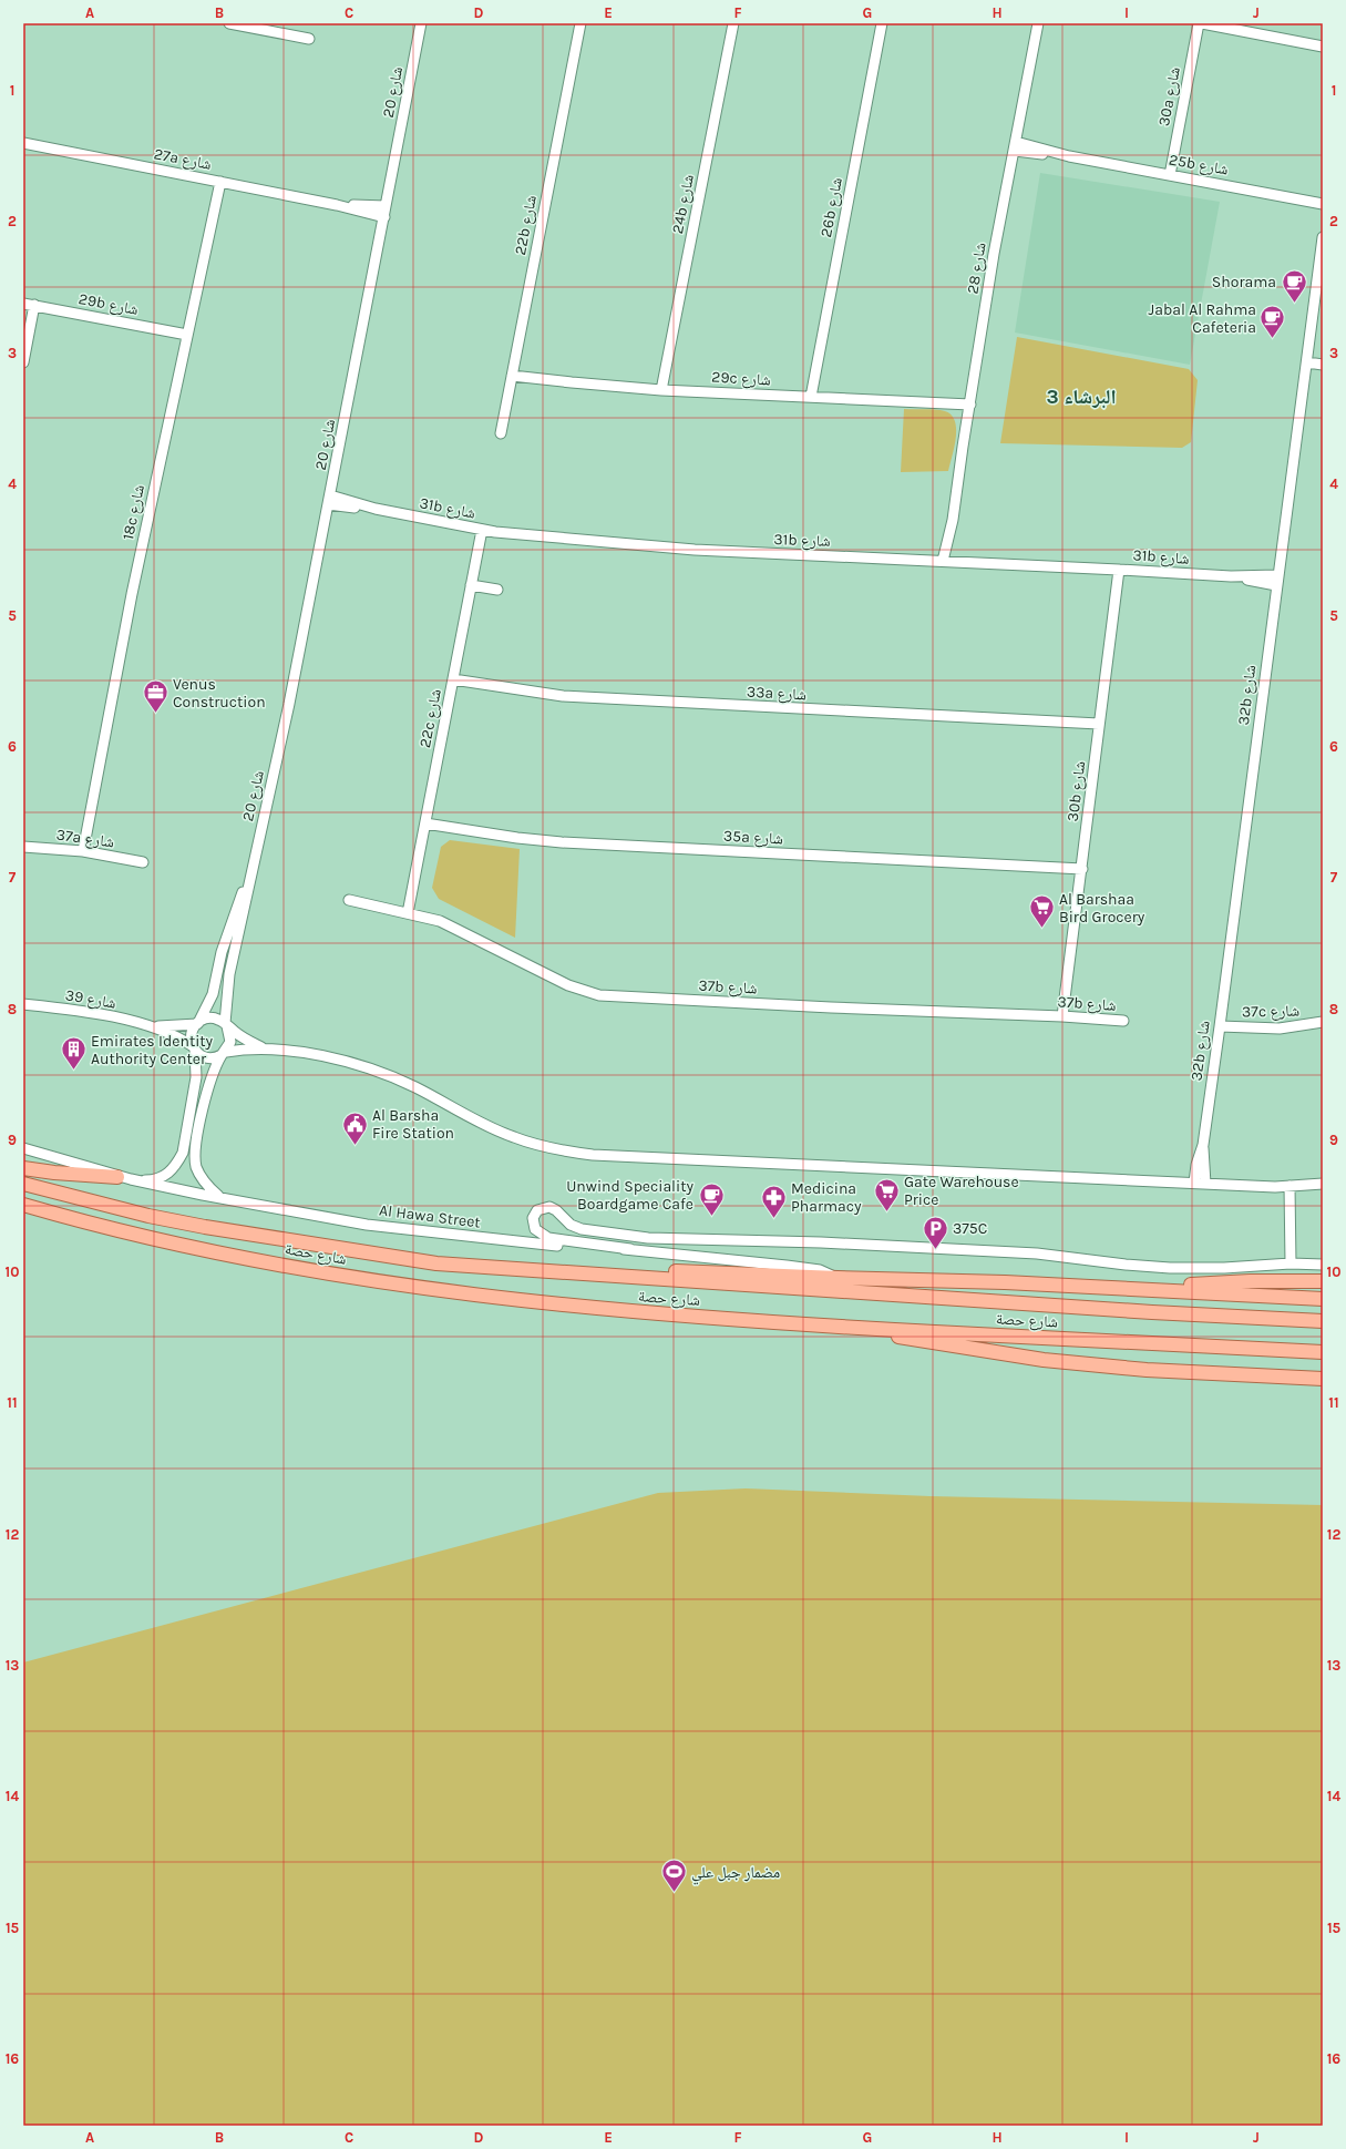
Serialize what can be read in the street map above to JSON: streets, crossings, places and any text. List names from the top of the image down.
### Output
{
  "streets": {
    "main road": ["شارع حصة"],
    "street": [
      "شارع 20",
      "30a شارع",
      "27a شارع",
      "25b شارع",
      "24b شارع",
      "26b شارع",
      "22b شارع",
      "شارع 28",
      "29b شارع",
      "29c شارع",
      "31b شارع",
      "18c شارع",
      "33a شارع",
      "32b شارع",
      "22c شارع",
      "30b شارع",
      "35a شارع",
      "37a شارع",
      "37b شارع",
      "شارع 39",
      "37c شارع",
      "Al Hawa Street"
    ]
  },
  "crossings": [
    ["شارع 20", "27a شارع"],
    ["شارع 20", "31b شارع"],
    ["شارع 20", "شارع 39"],
    ["30a شارع", "25b شارع"],
    ["27a شارع", "18c شارع"],
    ["25b شارع", "شارع 28"],
    ["24b شارع", "29c شارع"],
    ["26b شارع", "29c شارع"],
    ["22b شارع", "29c شارع"],
    ["شارع 28", "29c شارع"],
    ["شارع 28", "31b شارع"],
    ["29b شارع", "18c شارع"],
    ["31b شارع", "32b شارع"],
    ["31b شارع", "22c شارع"],
    ["31b شارع", "30b شارع"],
    ["18c شارع", "37a شارع"],
    ["33a شارع", "22c شارع"],
    ["33a شارع", "30b شارع"],
    ["32b شارع", "37c شارع"],
    ["22c شارع", "35a شارع"],
    ["22c شارع", "37b شارع"],
    ["30b شارع", "35a شارع"],
    ["30b شارع", "37b شارع"],
    ["Al Hawa Street", "شارع حصة"]
  ],
  "districts": ["البرشاء 3"],
  "places": {
    "cafe": ["Shorama", "Jabal Al Rahma Cafeteria", "Unwind Speciality Boardgame Cafe"],
    "office": ["Venus Construction"],
    "supermarket": ["Al Barshaa Bird Grocery", "Gate Warehouse Price"],
    "building": ["Emirates Identity Authority Center"],
    "public building": ["Al Barsha Fire Station"],
    "pharmacy": ["Medicina Pharmacy"],
    "parking": ["375C"],
    "sports": ["مضمار جبل علي"]
  },
  "grid": {
    "columns": [
      "A",
      "B",
      "C",
      "D",
      "E",
      "F",
      "G",
      "H",
      "I",
      "J"
    ],
    "rows": [
      "1",
      "2",
      "3",
      "4",
      "5",
      "6",
      "7",
      "8",
      "9",
      "10",
      "11",
      "12",
      "13",
      "14",
      "15",
      "16"
    ]
  }
}
